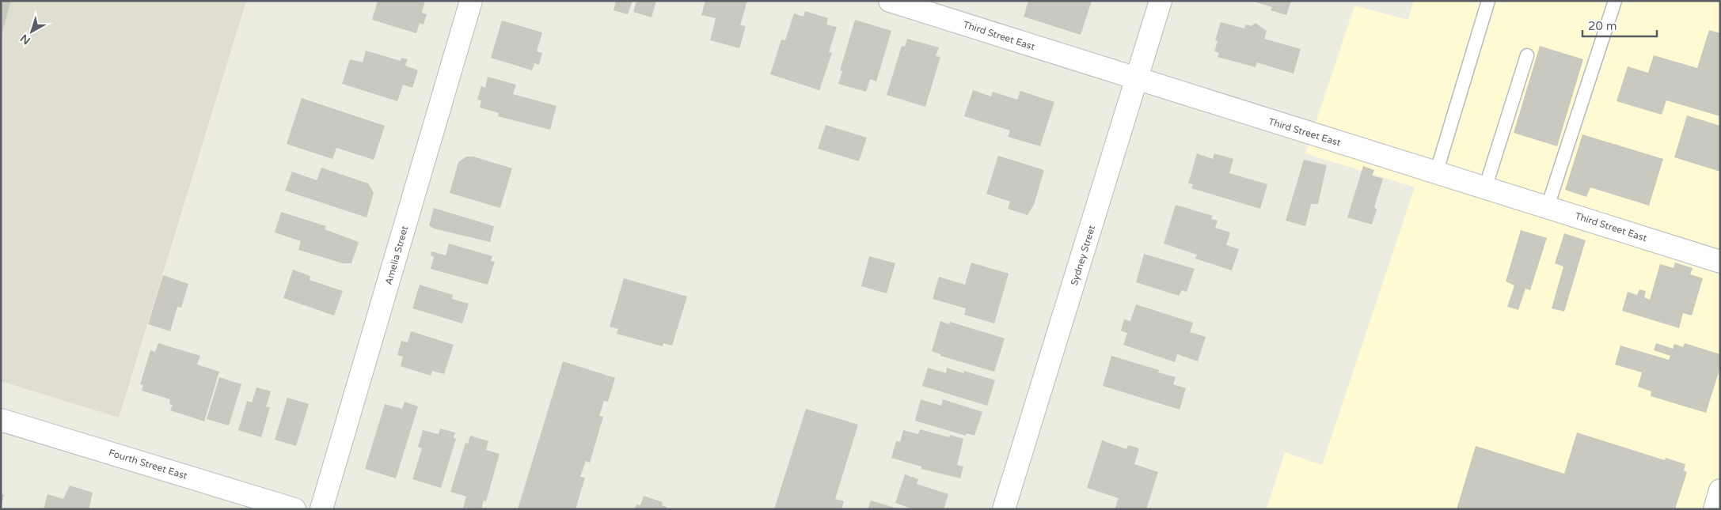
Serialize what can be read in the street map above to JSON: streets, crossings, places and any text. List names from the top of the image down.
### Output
{
  "streets": {
    "street": [
      "Third Street East",
      "Amelia Street",
      "Sydney Street",
      "Fourth Street East"
    ]
  },
  "crossings": [
    ["Third Street East", "Sydney Street"]
  ],
  "scale_bar": "20 m",
  "north": "bottom left"
}
